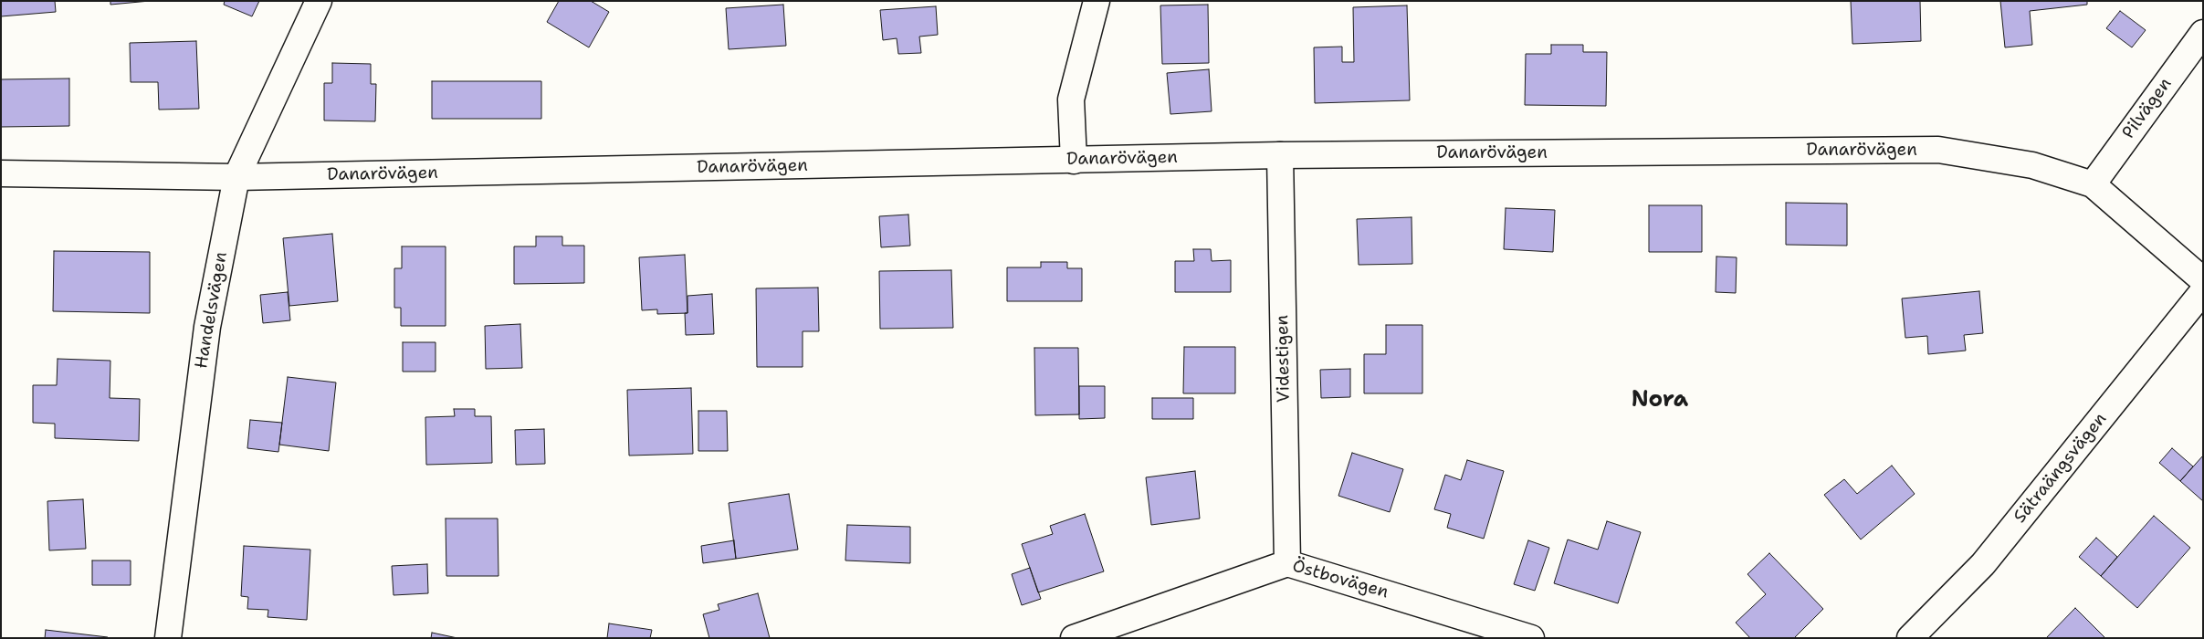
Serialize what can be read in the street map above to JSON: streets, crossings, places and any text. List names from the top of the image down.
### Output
{
  "streets": {
    "street": [
      "Pilvägen",
      "Danarövägen",
      "Handelsvägen",
      "Videstigen",
      "Sätraängsvägen",
      "Östbovägen"
    ]
  },
  "crossings": [
    ["Pilvägen", "Danarövägen"],
    ["Danarövägen", "Handelsvägen"],
    ["Danarövägen", "Videstigen"],
    ["Videstigen", "Östbovägen"]
  ],
  "districts": ["Nora"]
}
